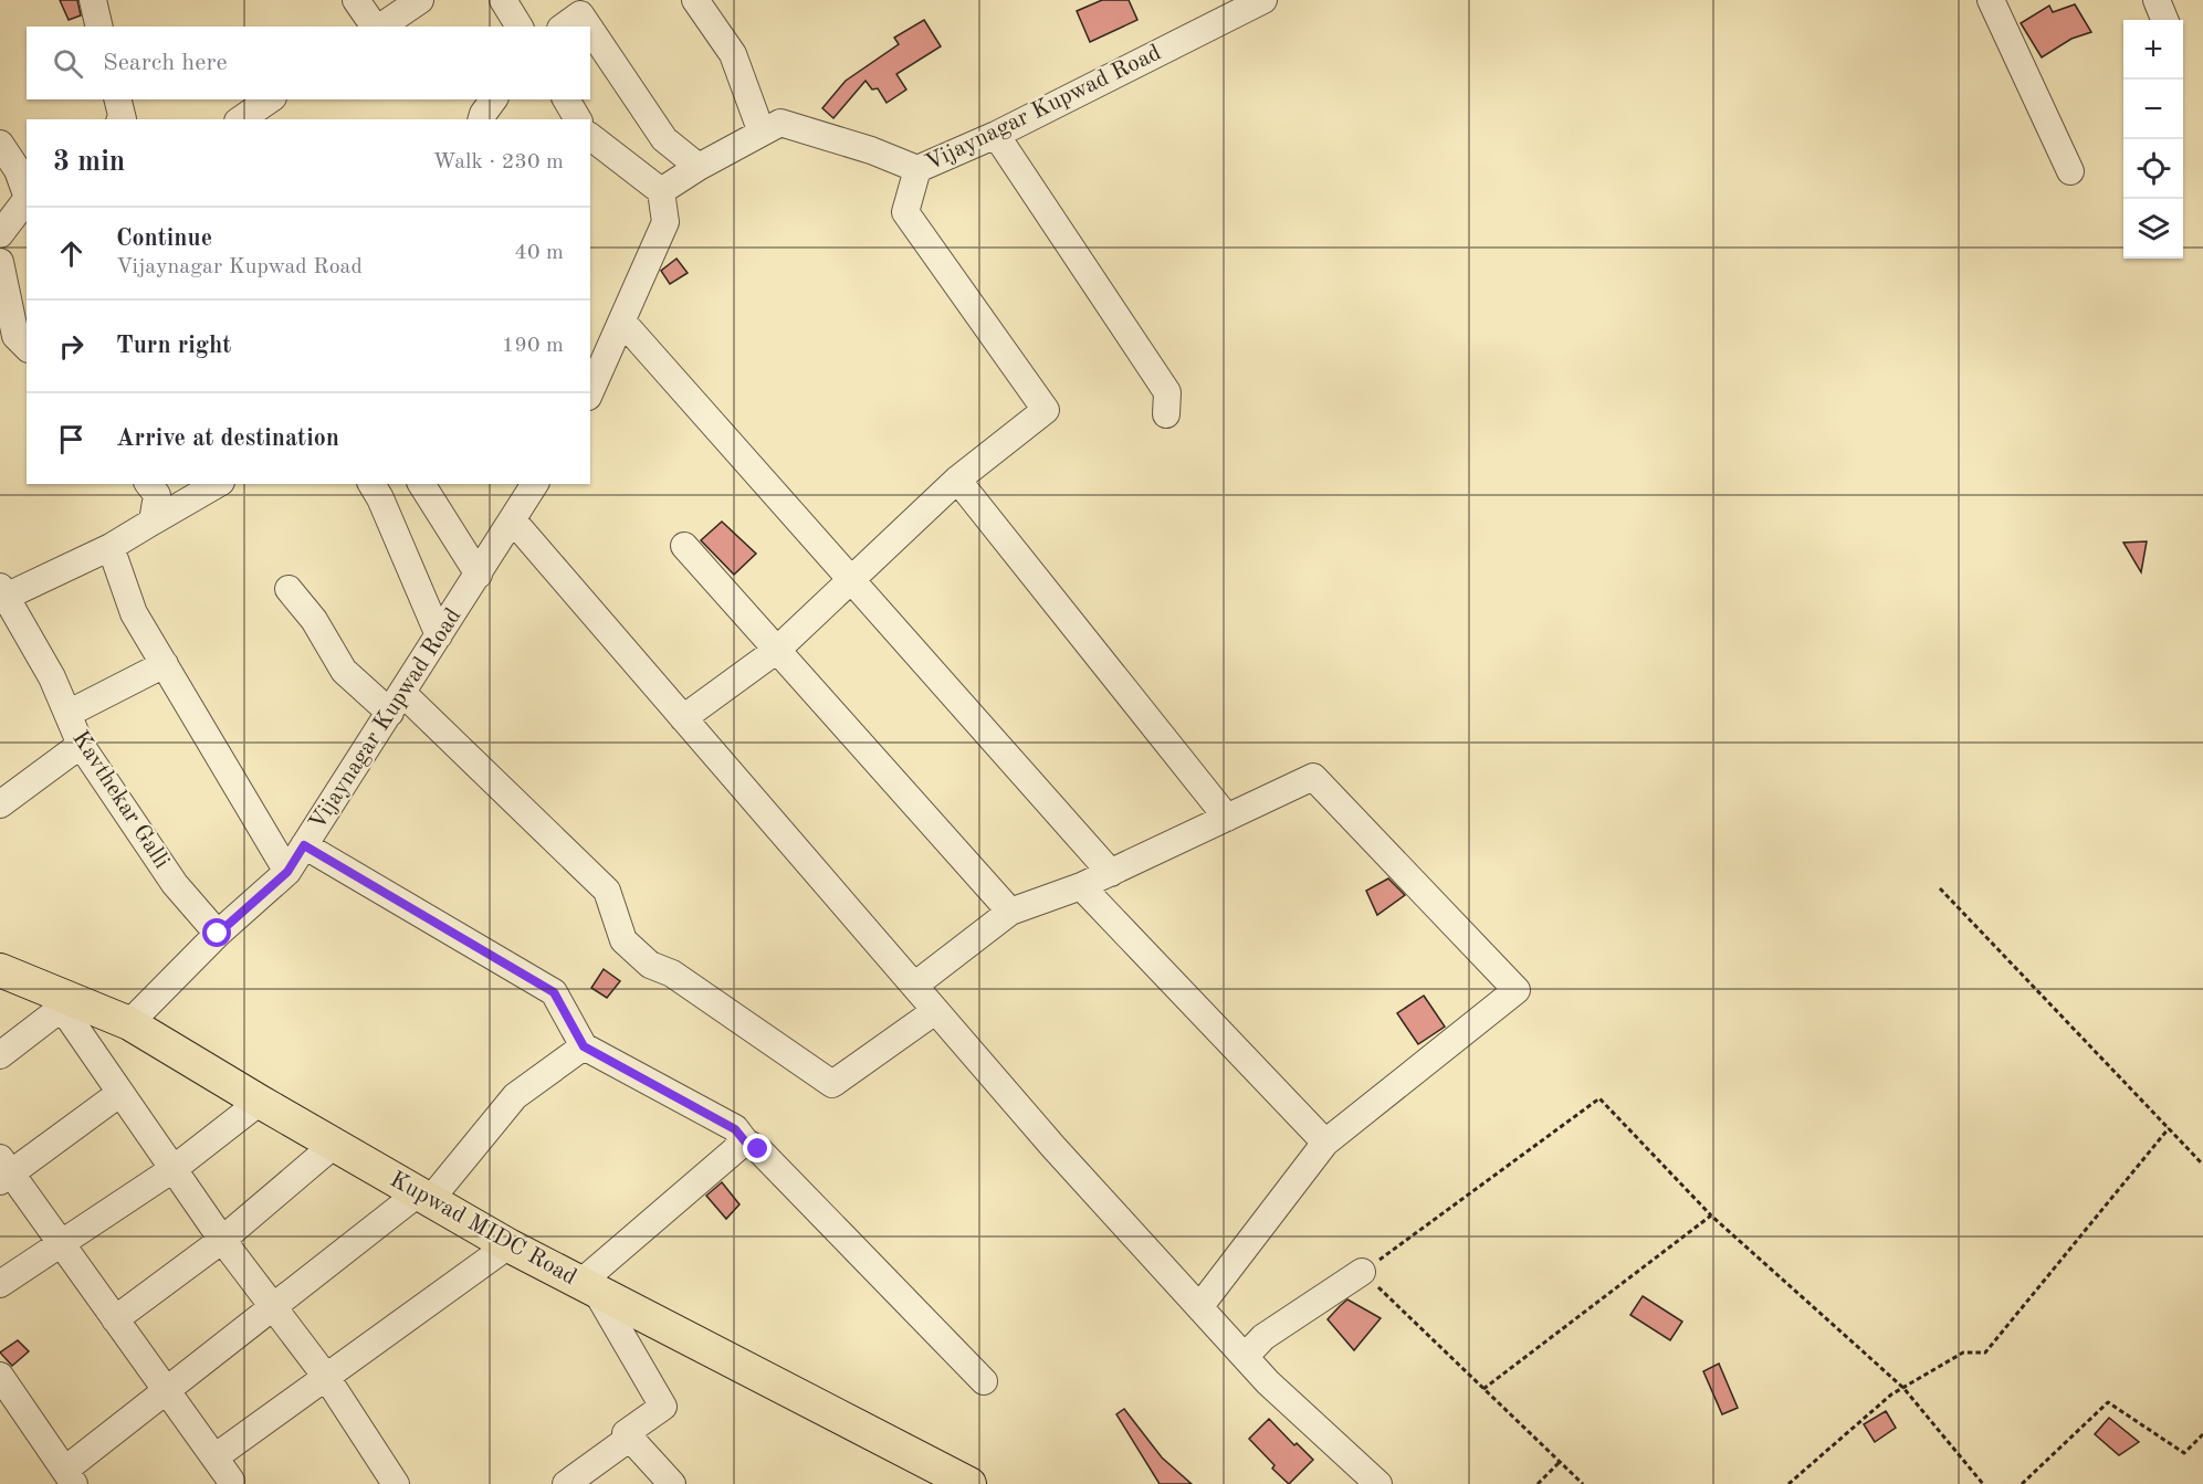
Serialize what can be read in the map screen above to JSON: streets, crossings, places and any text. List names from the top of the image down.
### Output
{
  "streets": {
    "main road": ["Kupwad MIDC Road"],
    "street": ["Vijaynagar Kupwad Road", "Kavthekar Galli"]
  },
  "crossings": [
    ["Vijaynagar Kupwad Road", "Kavthekar Galli"],
    ["Vijaynagar Kupwad Road", "Kupwad MIDC Road"]
  ],
  "page": {
    "map_buttons": ["+", "−"],
    "search": "Search here",
    "heading": ["3 min", "Walk · 230 m"],
    "list": [
      ["Continue", "Vijaynagar Kupwad Road", "40 m"],
      ["Turn right", "190 m"],
      "Arrive at destination"
    ]
  }
}
